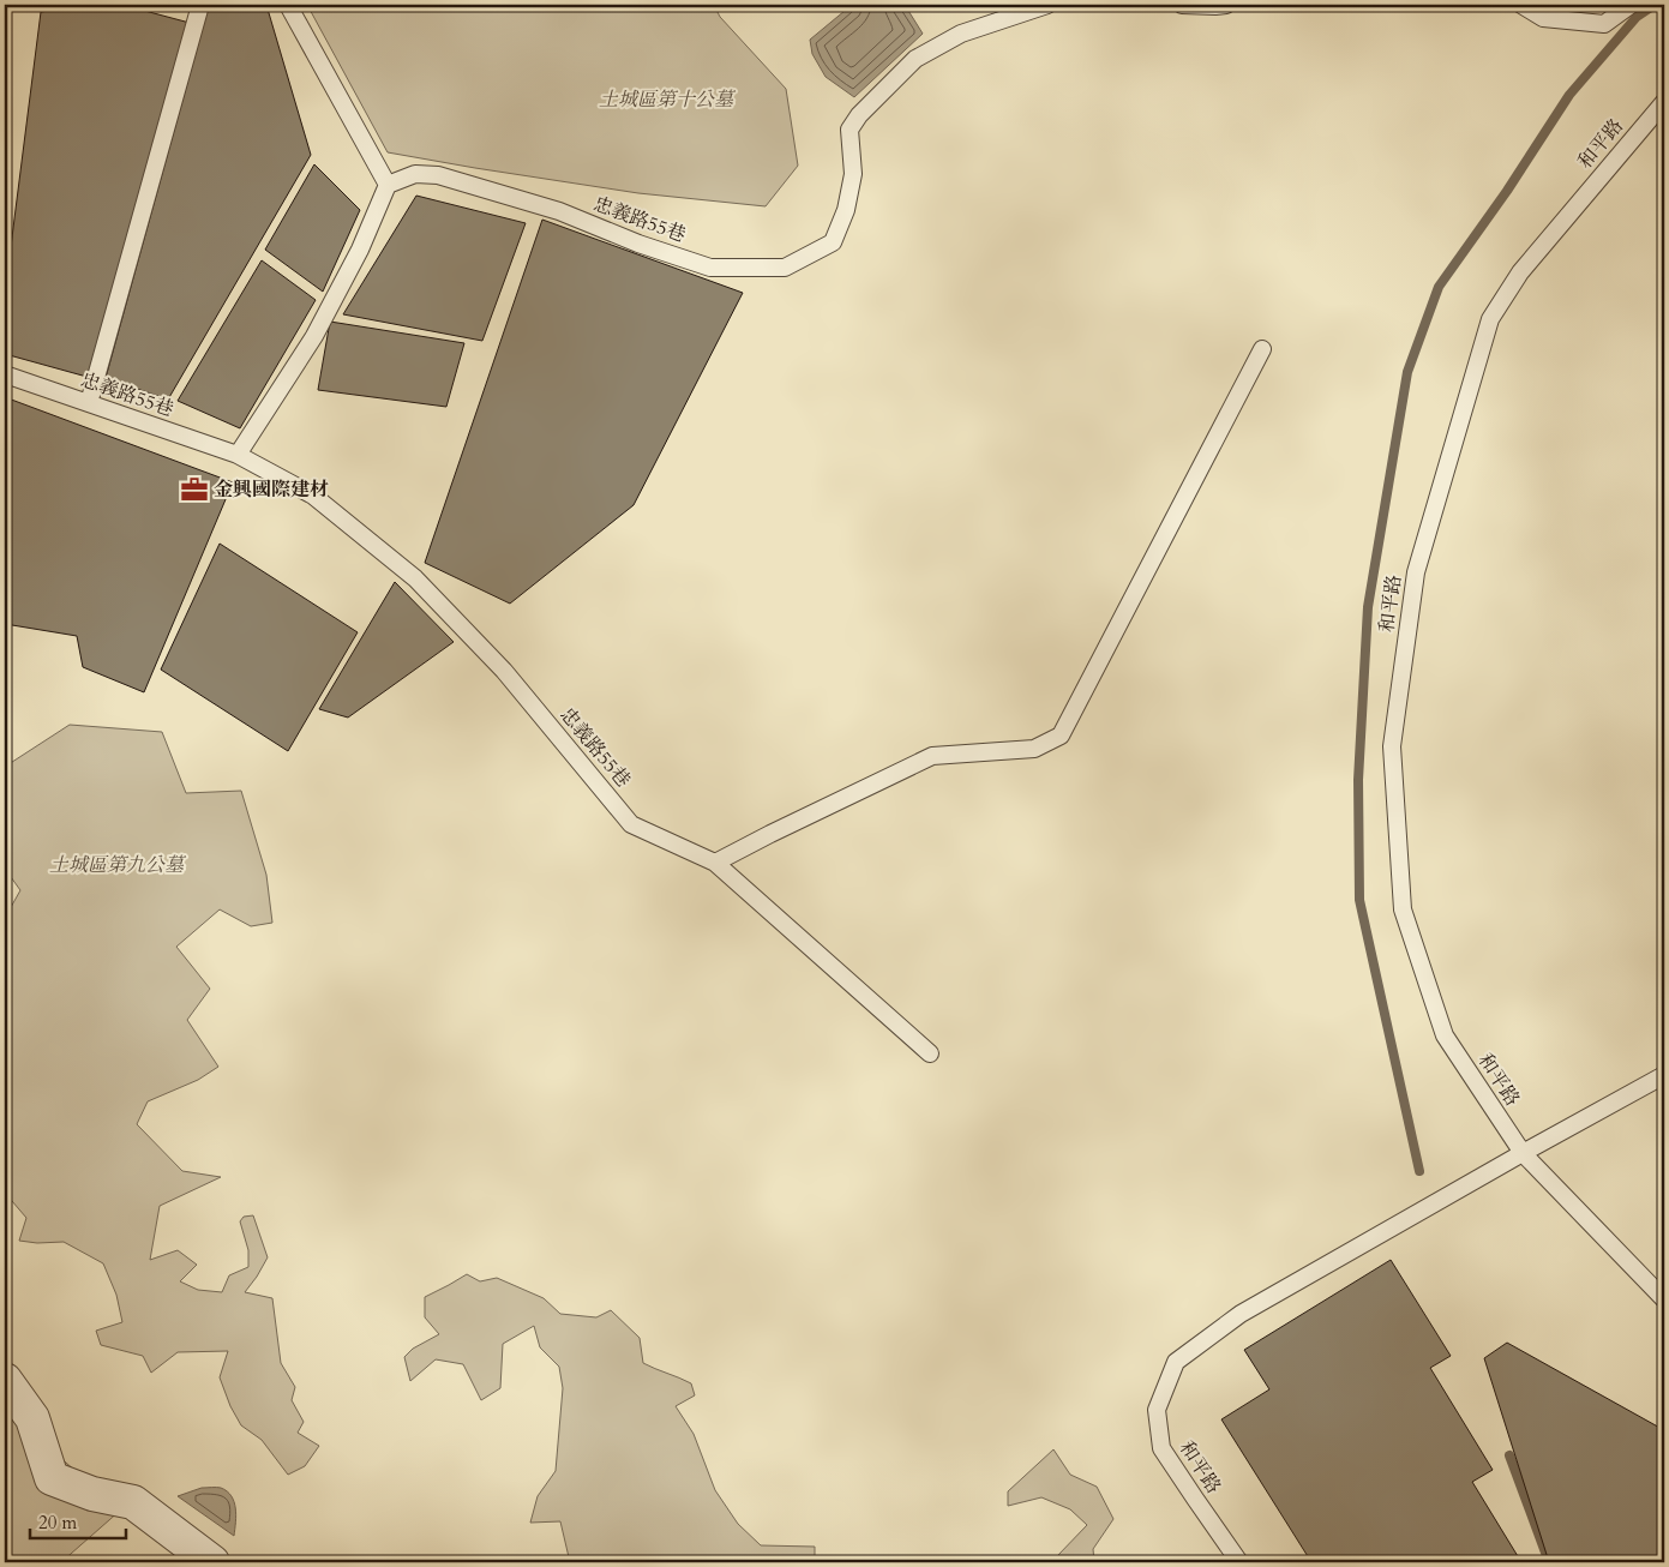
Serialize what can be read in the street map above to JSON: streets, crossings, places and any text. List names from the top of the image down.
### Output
{
  "streets": {
    "lane": ["和平路", "忠義路55巷"]
  },
  "parks": ["土城區第十公墓", "土城區第九公墓"],
  "places": {
    "office": ["金興國際建材"]
  },
  "scale_bar": "20 m"
}
